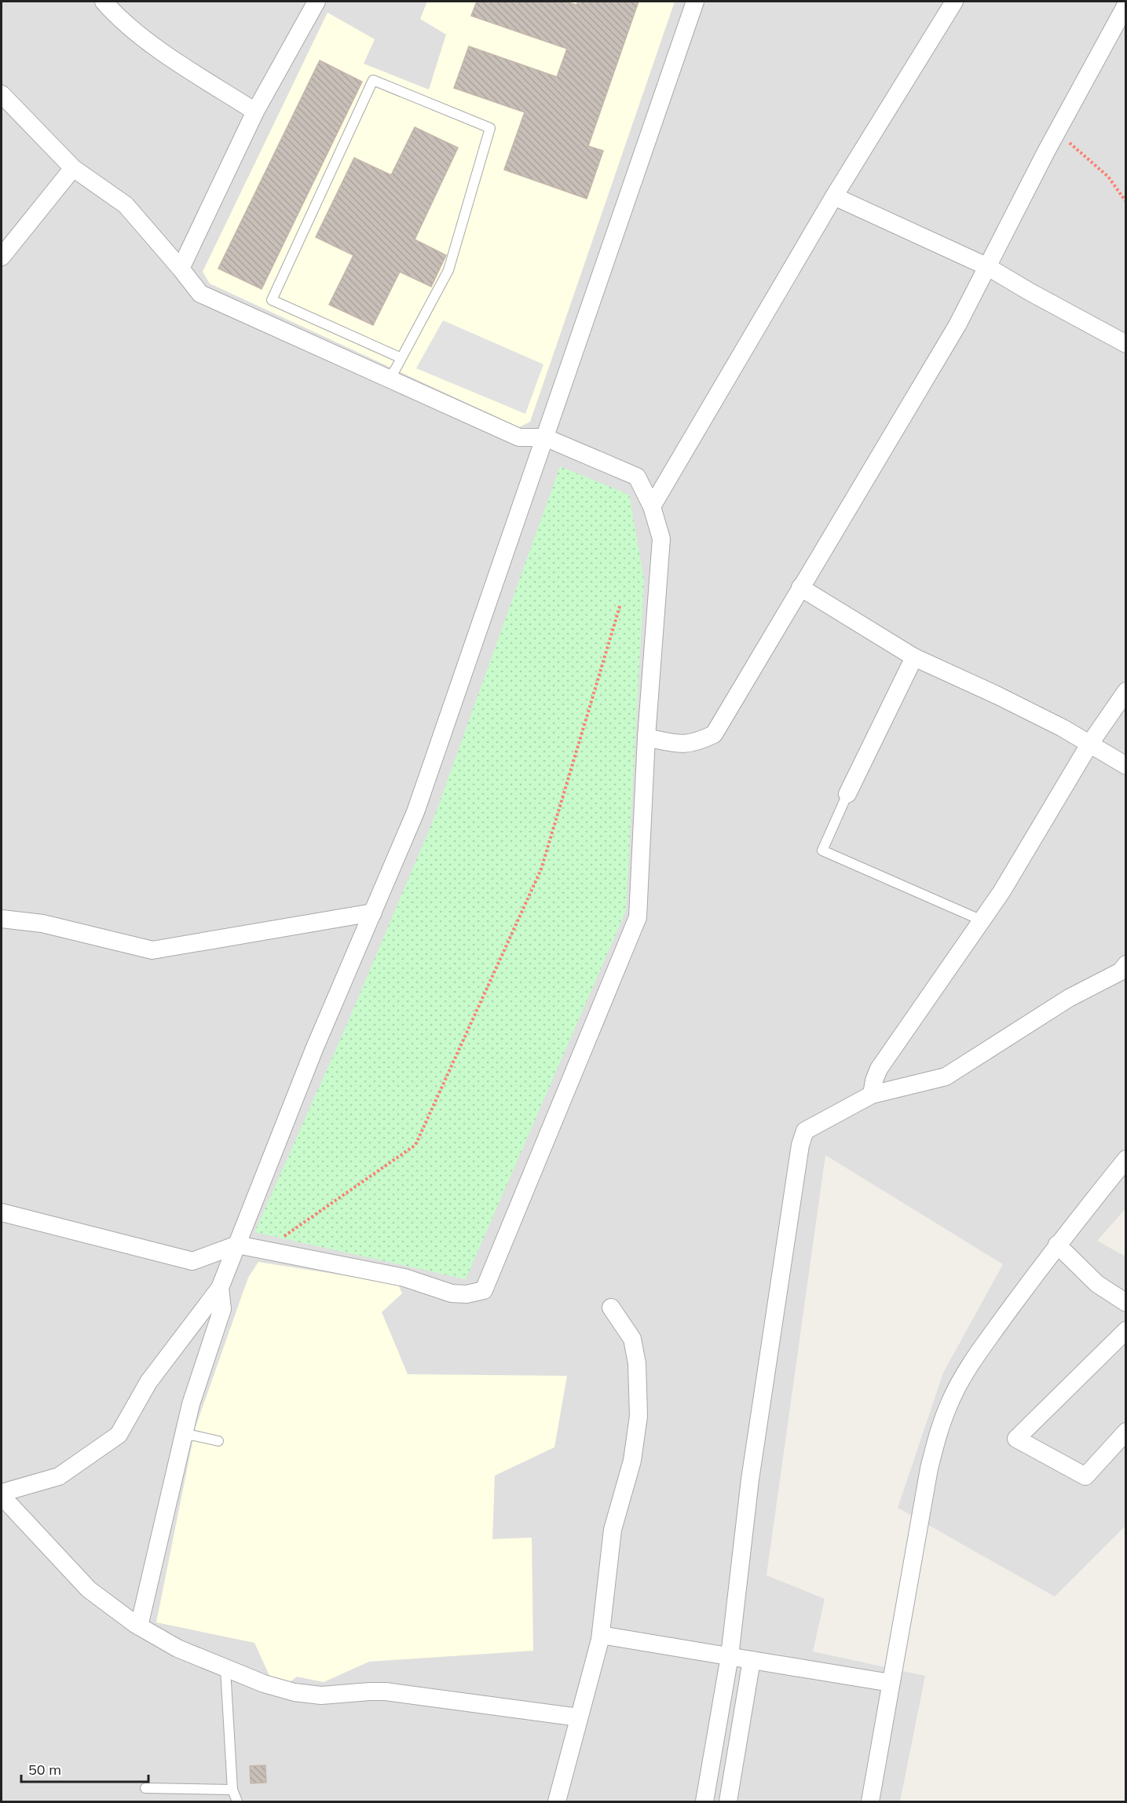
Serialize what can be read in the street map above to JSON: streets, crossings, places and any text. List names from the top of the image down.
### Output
{
  "scale_bar": "50 m"
}
